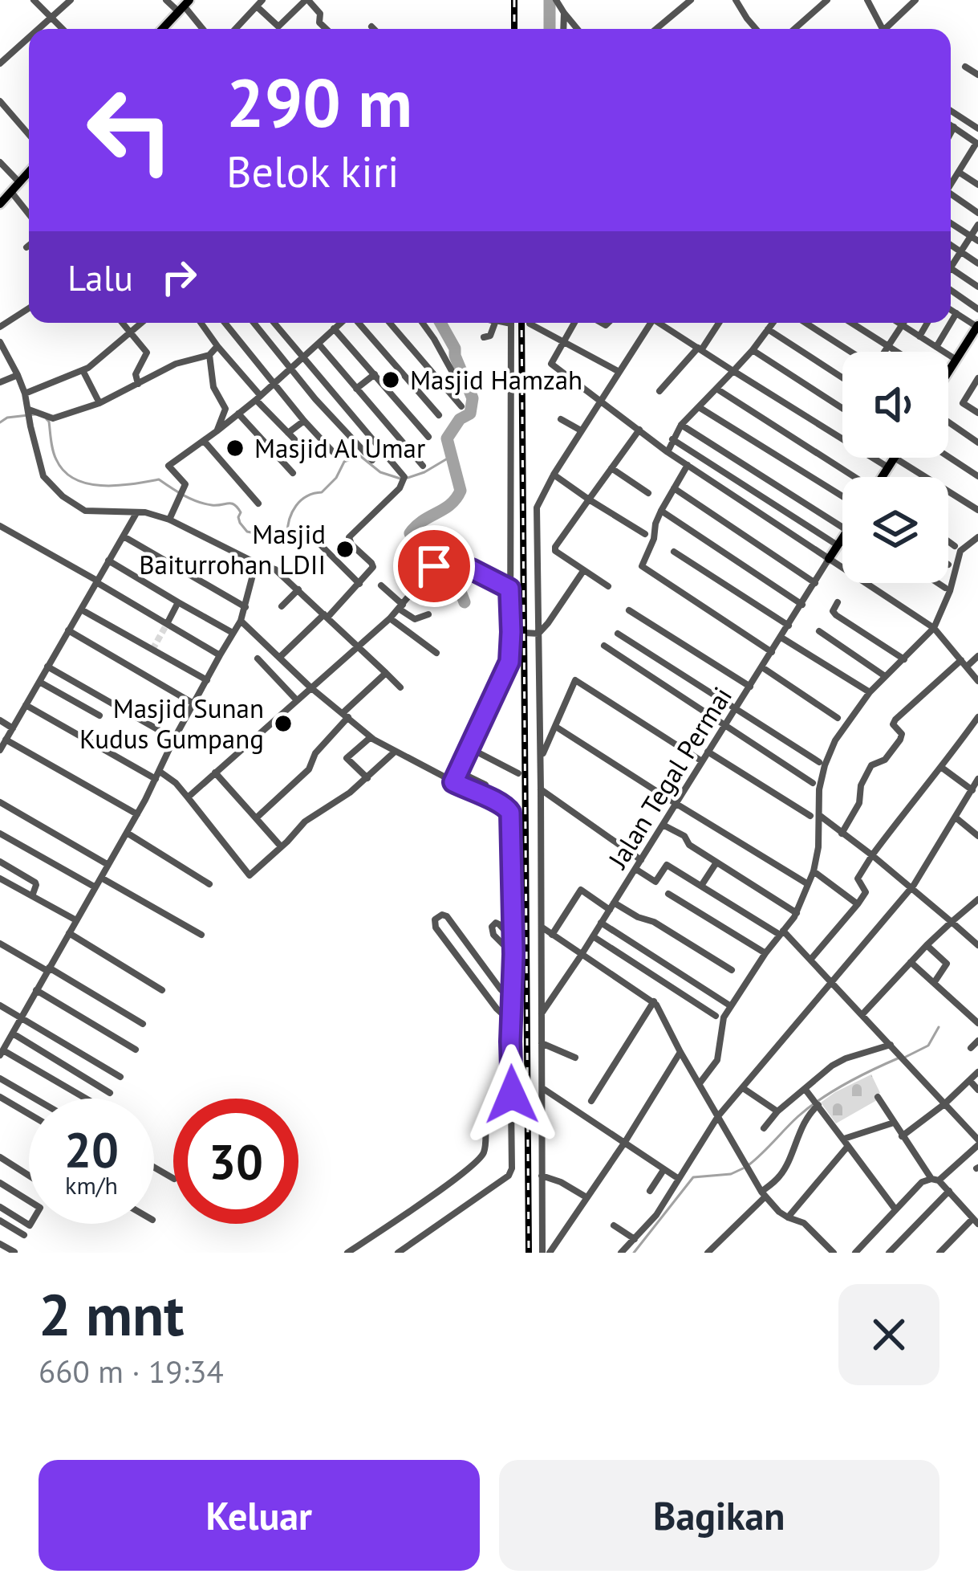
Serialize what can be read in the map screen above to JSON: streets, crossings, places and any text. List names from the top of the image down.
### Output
{
  "streets": {
    "street": ["Jalan Tegal Permai"]
  },
  "places": [
    "Masjid Hamzah",
    "Masjid Al Umar",
    "Masjid Baiturrohan LDII",
    "Masjid Sunan Kudus Gumpang"
  ],
  "page": {
    "turn": ["290 m", "Belok kiri"],
    "then": "Lalu",
    "speed": "20 km/h",
    "limit": "30",
    "heading": ["2 mnt", "660 m · 19:34"],
    "buttons": ["Keluar", "Bagikan"]
  }
}
